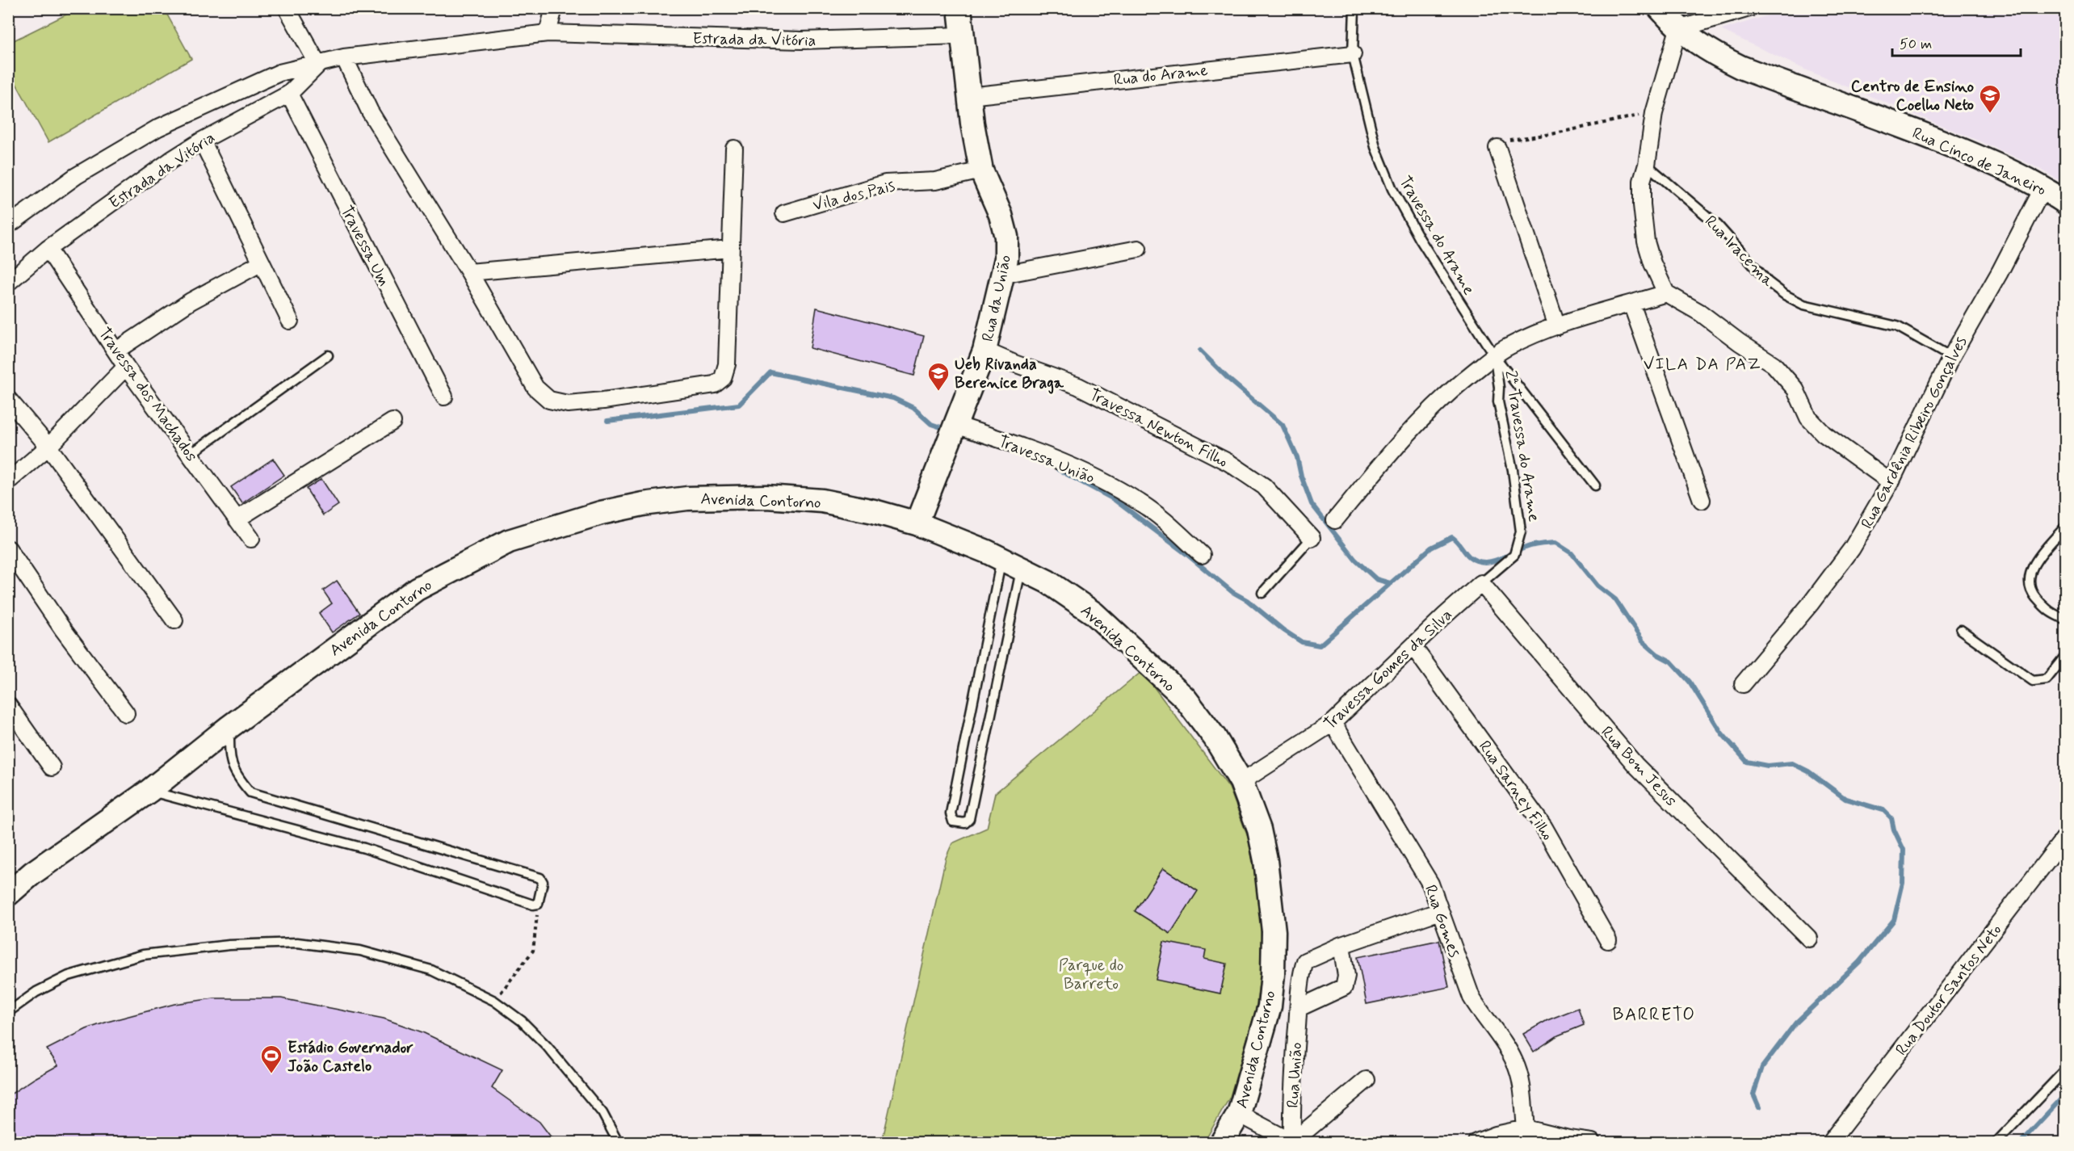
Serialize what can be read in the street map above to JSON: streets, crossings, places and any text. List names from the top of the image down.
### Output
{
  "streets": {
    "street": [
      "Estrada da Vitória",
      "Rua do Arame",
      "Rua Cinco de Janeiro",
      "Vila dos Pais",
      "Travessa Um",
      "Rua da União",
      "Travessa dos Machados",
      "Travessa Newton Filho",
      "Rua Gardênia Ribeiro Gonçalves",
      "Travessa União",
      "Avenida Contorno",
      "Travessa Gomes da Silva",
      "Rua Bom Jesus",
      "Rua Sarney Filho",
      "Rua Gomes",
      "Rua Doutor Santos Neto",
      "Rua União"
    ],
    "lane": ["Travessa do Arame", "Rua Iracema", "2ª Travessa do Arame"]
  },
  "crossings": [
    ["Estrada da Vitória", "Travessa Um"],
    ["Estrada da Vitória", "Rua da União"],
    ["Estrada da Vitória", "Travessa dos Machados"],
    ["Rua do Arame", "Travessa do Arame"],
    ["Rua do Arame", "Rua da União"],
    ["Rua Cinco de Janeiro", "Rua Gardênia Ribeiro Gonçalves"],
    ["Vila dos Pais", "Rua da União"],
    ["Travessa do Arame", "2ª Travessa do Arame"],
    ["Rua Iracema", "Rua Gardênia Ribeiro Gonçalves"],
    ["Rua da União", "Travessa Newton Filho"],
    ["Rua da União", "Travessa União"],
    ["Rua da União", "Avenida Contorno"],
    ["2ª Travessa do Arame", "Travessa Gomes da Silva"],
    ["2ª Travessa do Arame", "Rua Bom Jesus"],
    ["Avenida Contorno", "Travessa Gomes da Silva"],
    ["Travessa Gomes da Silva", "Rua Bom Jesus"],
    ["Travessa Gomes da Silva", "Rua Sarney Filho"],
    ["Travessa Gomes da Silva", "Rua Gomes"],
    ["Rua Gomes", "Rua União"]
  ],
  "districts": ["VILA DA PAZ", "BARRETO"],
  "parks": ["Parque do Barreto"],
  "places": {
    "school or university": ["Centro de Ensino Coelho Neto", "Ueb Rivanda Berenice Braga"],
    "sports": ["Estádio Governador João Castelo"]
  },
  "scale_bar": "50 m"
}
